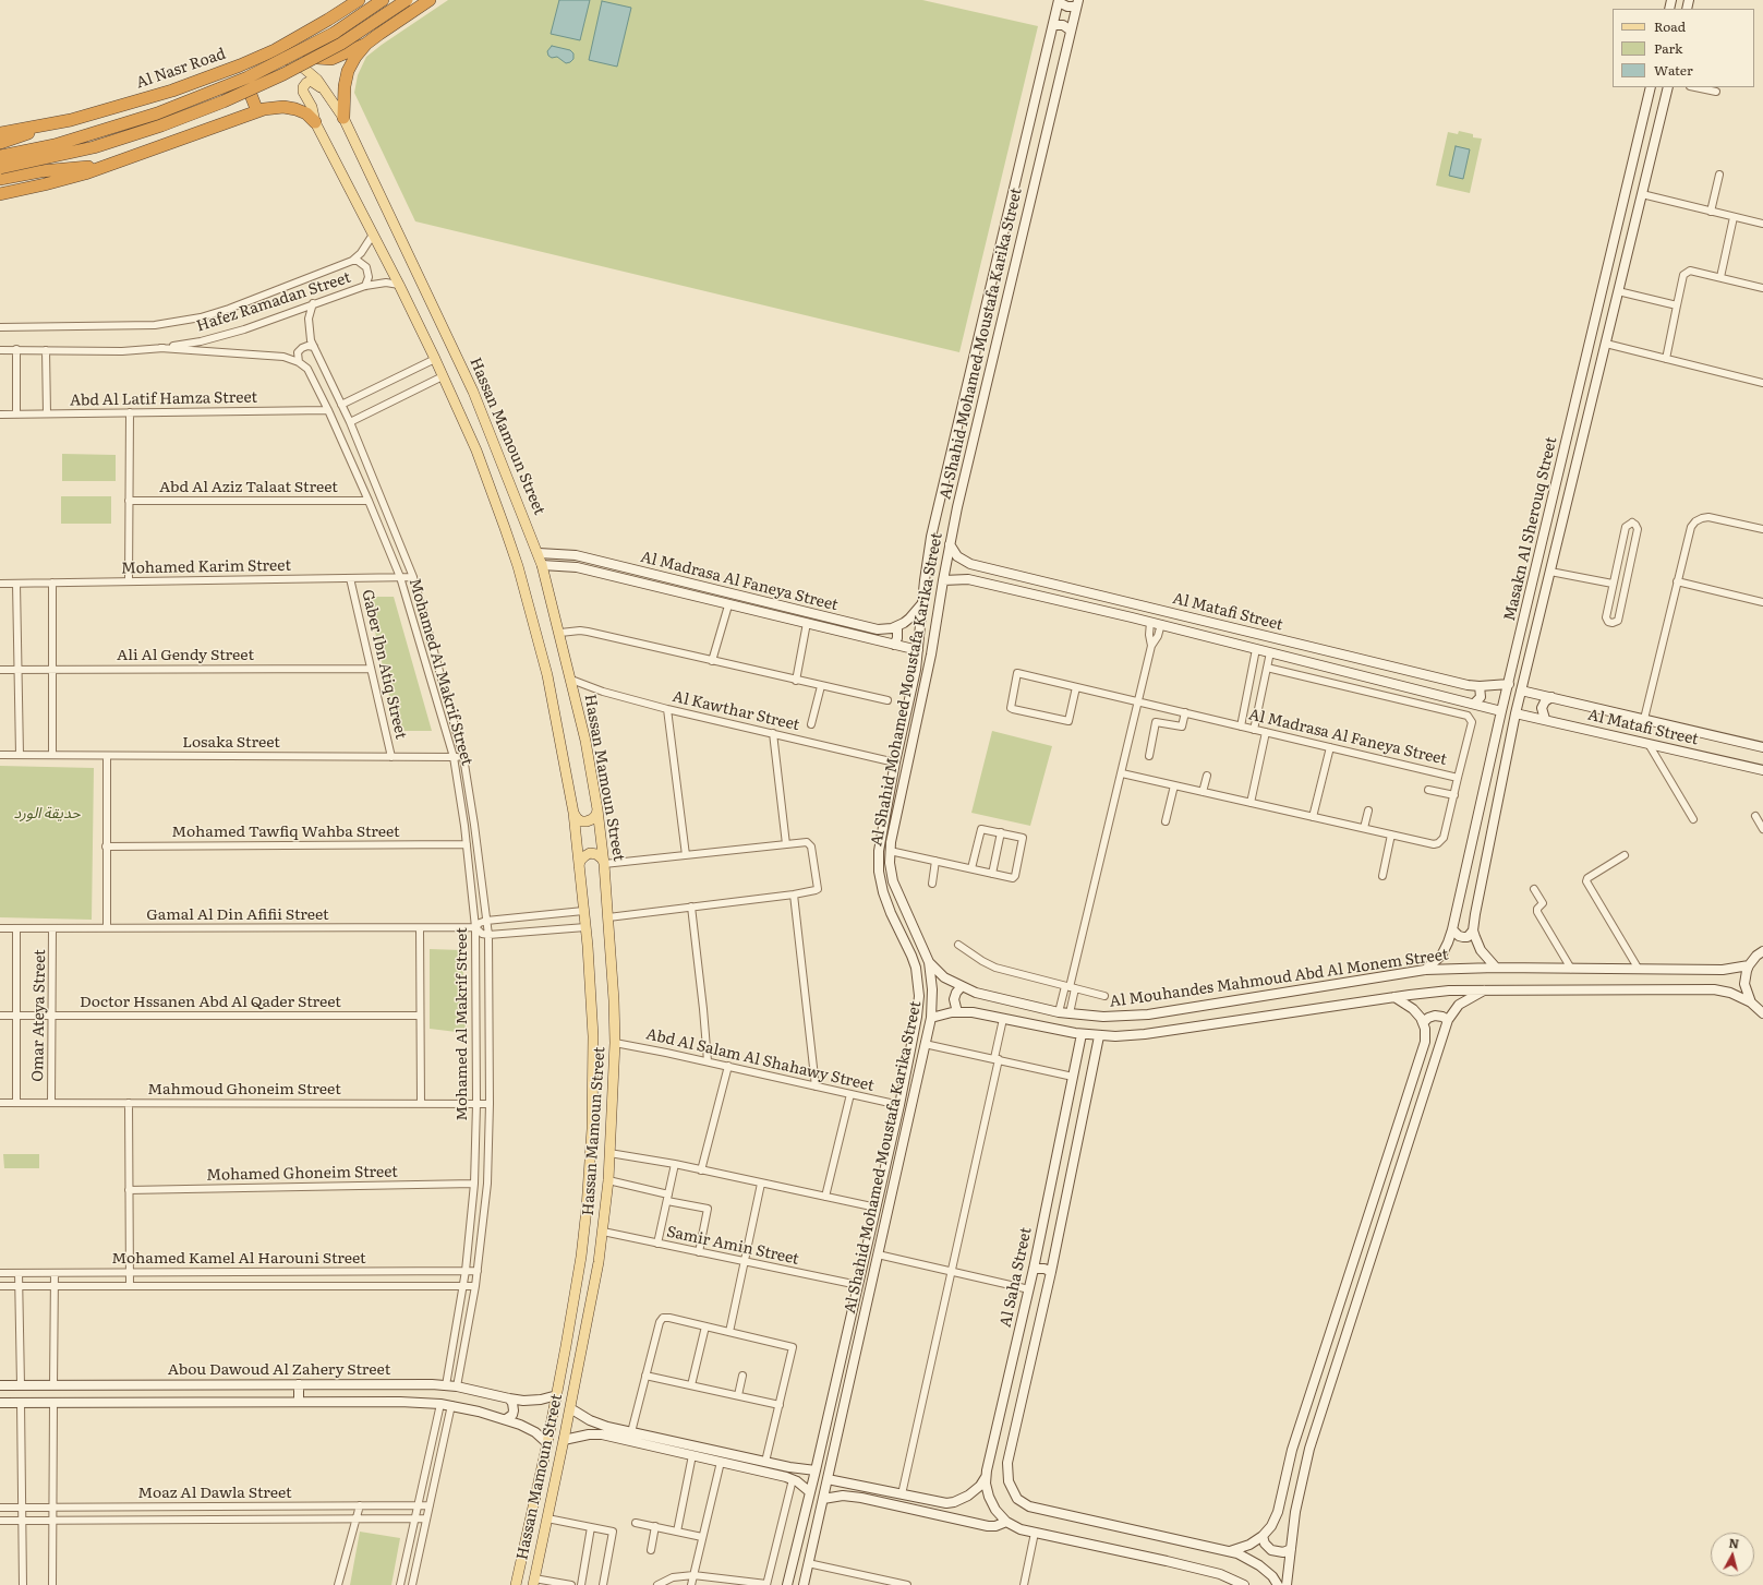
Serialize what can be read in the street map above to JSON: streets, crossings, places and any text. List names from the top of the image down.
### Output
{
  "streets": {
    "highway": ["Al Nasr Road"],
    "main road": ["Hassan Mamoun Street"],
    "street": [
      "Hafez Ramadan Street",
      "Al Shahid Mohamed Moustafa Karika Street",
      "Abd Al Latif Hamza Street",
      "Abd Al Aziz Talaat Street",
      "Masakn Al Sherouq Street",
      "Mohamed Karim Street",
      "Al Madrasa Al Faneya Street",
      "Al Matafi Street",
      "Ali Al Gendy Street",
      "Gaber Ibn Atiq Street",
      "Mohamed Al Makrif Street",
      "Al Kawthar Street",
      "Losaka Street",
      "Mohamed Tawfiq Wahba Street",
      "Gamal Al Din Afifii Street",
      "Al Mouhandes Mahmoud Abd Al Monem Street",
      "Doctor Hssanen Abd Al Qader Street",
      "Omar Ateya Street",
      "Abd Al Salam Al Shahawy Street",
      "Mahmoud Ghoneim Street",
      "Mohamed Ghoneim Street",
      "Samir Amin Street",
      "Mohamed Kamel Al Harouni Street",
      "Al Saha Street",
      "Abou Dawoud Al Zahery Street",
      "Moaz Al Dawla Street"
    ]
  },
  "crossings": [
    ["Al Nasr Road", "Hassan Mamoun Street"],
    ["Hafez Ramadan Street", "Hassan Mamoun Street"],
    ["Hafez Ramadan Street", "Mohamed Al Makrif Street"],
    ["Al Shahid Mohamed Moustafa Karika Street", "Al Madrasa Al Faneya Street"],
    ["Al Shahid Mohamed Moustafa Karika Street", "Al Matafi Street"],
    ["Al Shahid Mohamed Moustafa Karika Street", "Al Kawthar Street"],
    ["Al Shahid Mohamed Moustafa Karika Street", "Al Mouhandes Mahmoud Abd Al Monem Street"],
    ["Al Shahid Mohamed Moustafa Karika Street", "Abd Al Salam Al Shahawy Street"],
    ["Al Shahid Mohamed Moustafa Karika Street", "Samir Amin Street"],
    ["Abd Al Latif Hamza Street", "Mohamed Al Makrif Street"],
    ["Hassan Mamoun Street", "Al Madrasa Al Faneya Street"],
    ["Hassan Mamoun Street", "Al Kawthar Street"],
    ["Hassan Mamoun Street", "Gamal Al Din Afifii Street"],
    ["Hassan Mamoun Street", "Abd Al Salam Al Shahawy Street"],
    ["Hassan Mamoun Street", "Samir Amin Street"],
    ["Hassan Mamoun Street", "Abou Dawoud Al Zahery Street"],
    ["Abd Al Aziz Talaat Street", "Mohamed Al Makrif Street"],
    ["Masakn Al Sherouq Street", "Al Matafi Street"],
    ["Masakn Al Sherouq Street", "Al Mouhandes Mahmoud Abd Al Monem Street"],
    ["Mohamed Karim Street", "Gaber Ibn Atiq Street"],
    ["Mohamed Karim Street", "Mohamed Al Makrif Street"],
    ["Ali Al Gendy Street", "Gaber Ibn Atiq Street"],
    ["Gaber Ibn Atiq Street", "Losaka Street"],
    ["Mohamed Al Makrif Street", "Losaka Street"],
    ["Mohamed Al Makrif Street", "Mohamed Tawfiq Wahba Street"],
    ["Mohamed Al Makrif Street", "Gamal Al Din Afifii Street"],
    ["Mohamed Al Makrif Street", "Mahmoud Ghoneim Street"],
    ["Mohamed Al Makrif Street", "Mohamed Ghoneim Street"],
    ["Mohamed Al Makrif Street", "Mohamed Kamel Al Harouni Street"],
    ["Mohamed Al Makrif Street", "Abou Dawoud Al Zahery Street"],
    ["Gamal Al Din Afifii Street", "Omar Ateya Street"],
    ["Doctor Hssanen Abd Al Qader Street", "Omar Ateya Street"],
    ["Omar Ateya Street", "Mahmoud Ghoneim Street"]
  ],
  "parks": ["حديقة الورد"],
  "legend": ["Road", "Park", "Water"],
  "north": "top"
}
